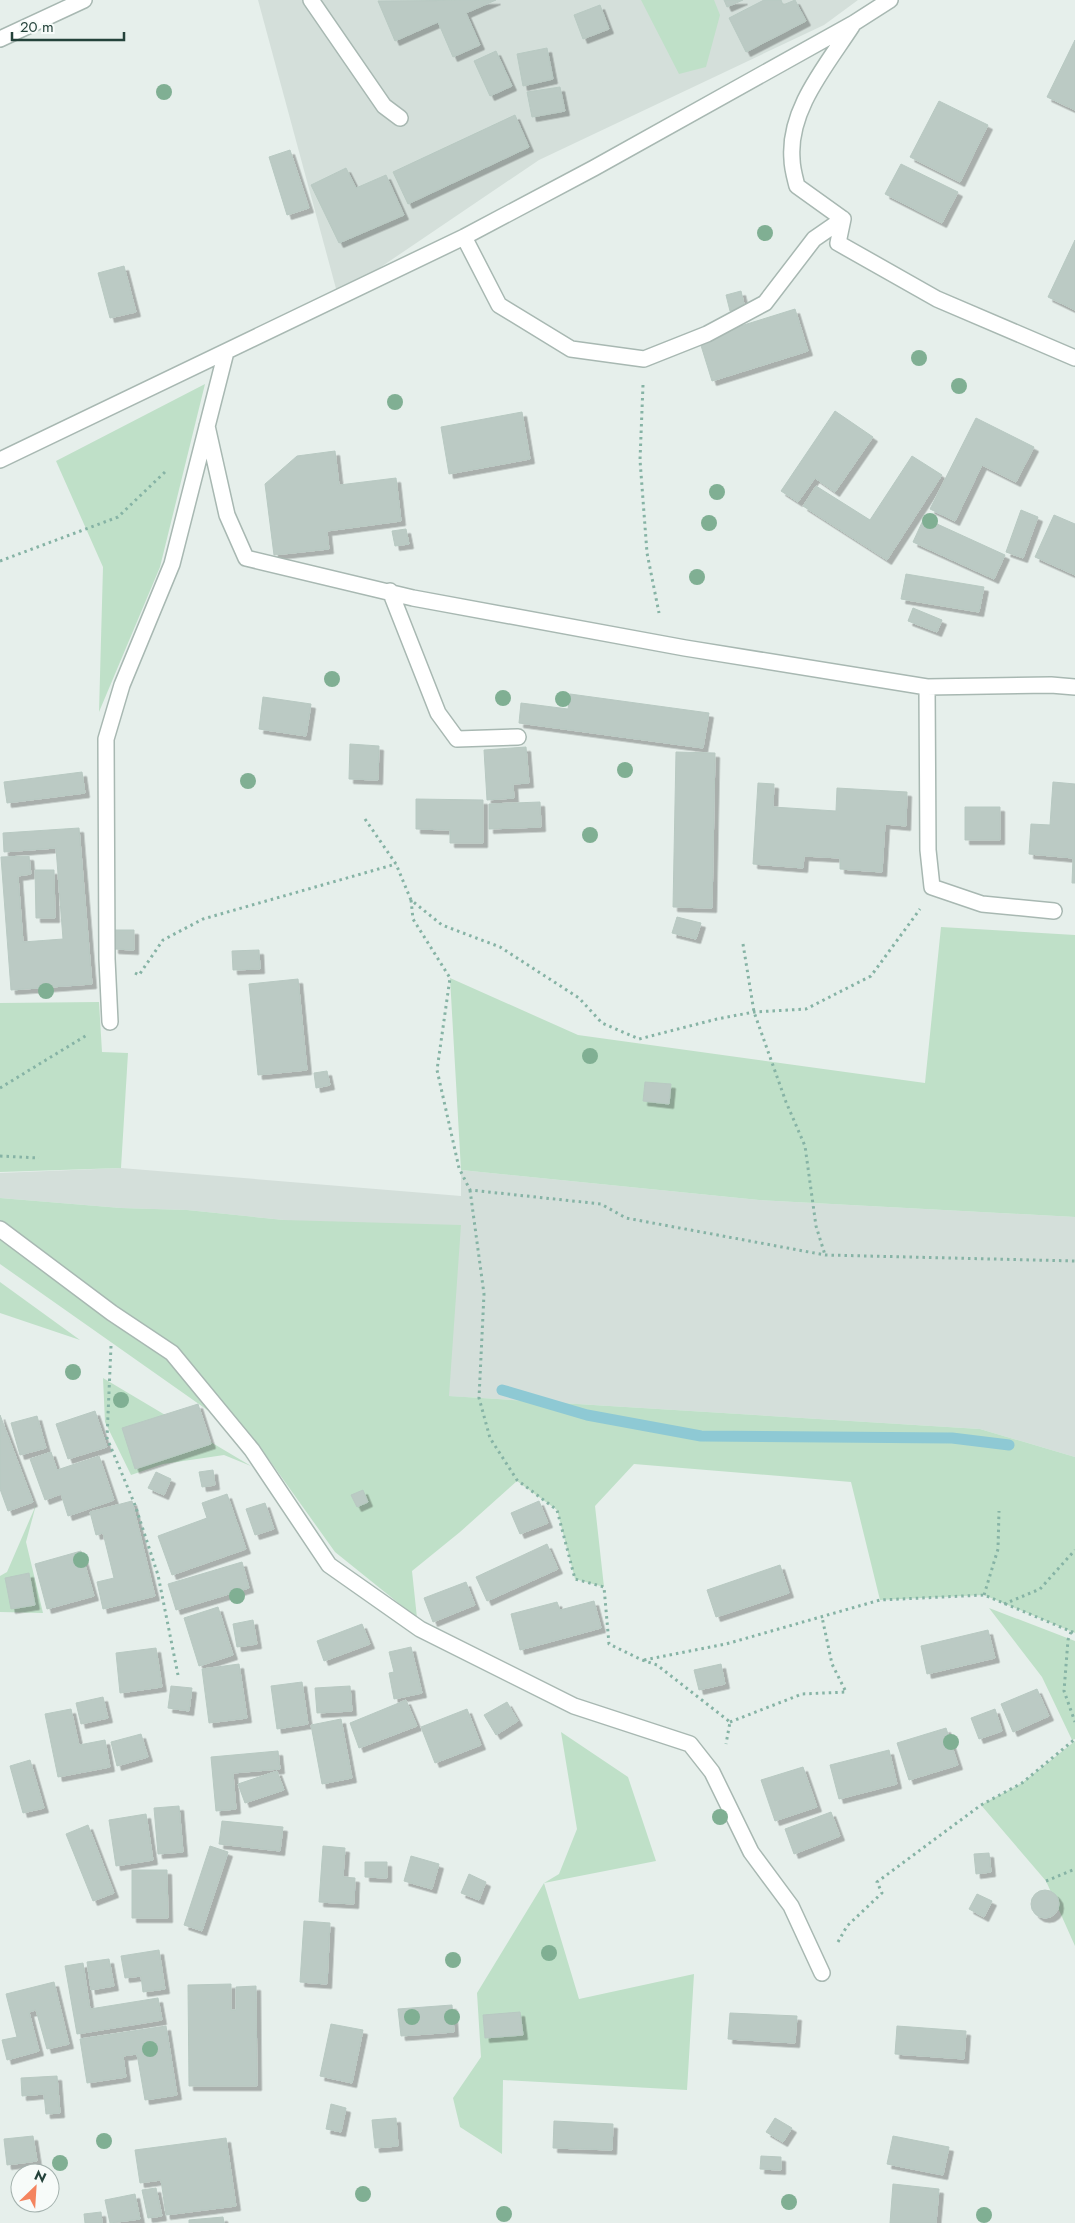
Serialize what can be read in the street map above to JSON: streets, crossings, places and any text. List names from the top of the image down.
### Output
{
  "scale_bar": "20 m",
  "north": "top right"
}
